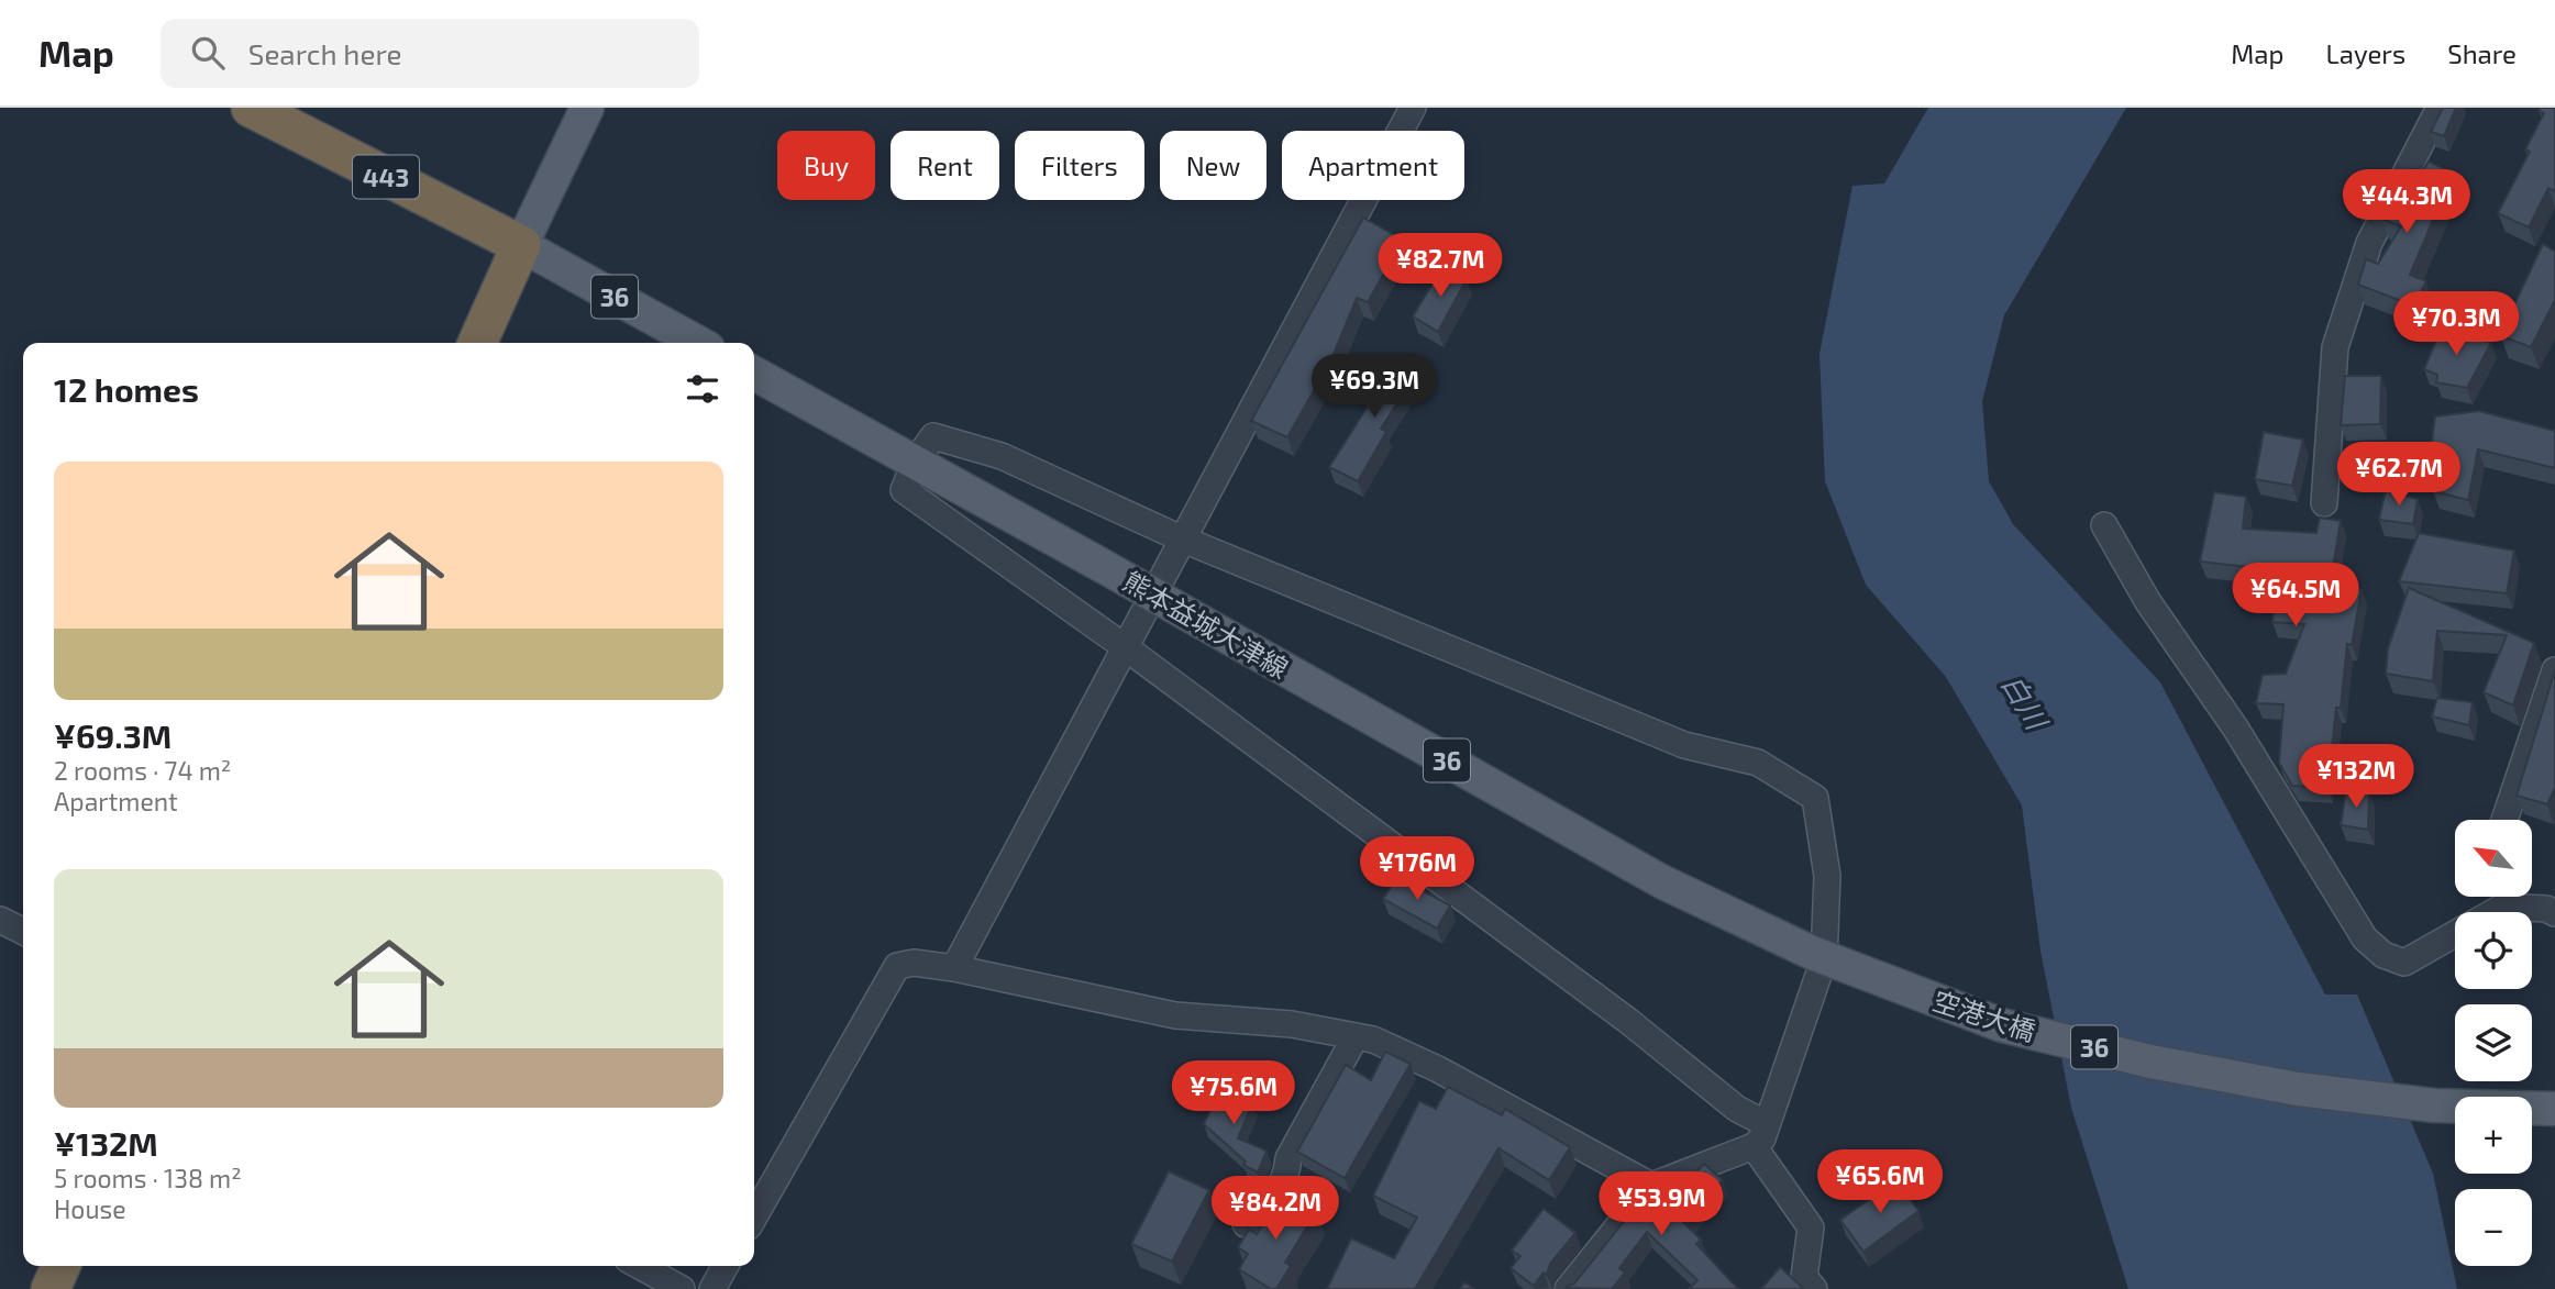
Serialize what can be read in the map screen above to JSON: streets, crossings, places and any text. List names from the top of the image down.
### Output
{
  "streets": {
    "highway": ["443"],
    "main road": ["36", "熊本益城大津線", "空港大橋"]
  },
  "crossings": [
    ["443", "36"],
    ["熊本益城大津線", "空港大橋"]
  ],
  "water": ["白川"],
  "north": "top left",
  "page": {
    "header": "Map",
    "search": "Search here",
    "nav": ["Map", "Layers", "Share"],
    "chip": [
      "Buy",
      "Rent",
      "Filters",
      "New",
      "Apartment"
    ],
    "price": [
      "¥44.3M",
      "¥82.7M",
      "¥70.3M",
      "¥69.3M",
      "¥62.7M",
      "¥64.5M",
      "¥132M",
      "¥176M",
      "¥75.6M",
      "¥65.6M",
      "¥53.9M",
      "¥84.2M"
    ],
    "heading": "12 homes",
    "list": [
      {
        "name": "¥69.3M",
        "note": "2 rooms · 74 m² · Apartment"
      },
      {
        "name": "¥132M",
        "note": "5 rooms · 138 m² · House"
      }
    ],
    "map_buttons": ["+", "−"]
  }
}
